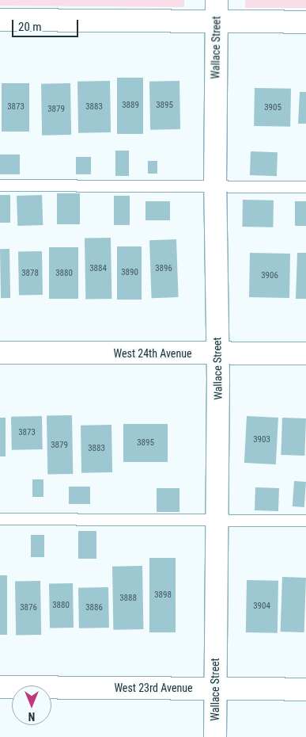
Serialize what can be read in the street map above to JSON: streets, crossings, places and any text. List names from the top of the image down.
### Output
{
  "streets": {
    "street": ["Wallace Street", "West 24th Avenue", "West 23rd Avenue"]
  },
  "crossings": [
    ["Wallace Street", "West 24th Avenue"],
    ["Wallace Street", "West 23rd Avenue"]
  ],
  "house_numbers": [
    "3889",
    "3895",
    "3873",
    "3883",
    "3905",
    "3879",
    "3884",
    "3896",
    "3890",
    "3878",
    "3880",
    "3906",
    "3873",
    "3903",
    "3895",
    "3879",
    "3883",
    "3898",
    "3888",
    "3880",
    "3904",
    "3876",
    "3886"
  ],
  "scale_bar": "20 m",
  "north": "bottom"
}
